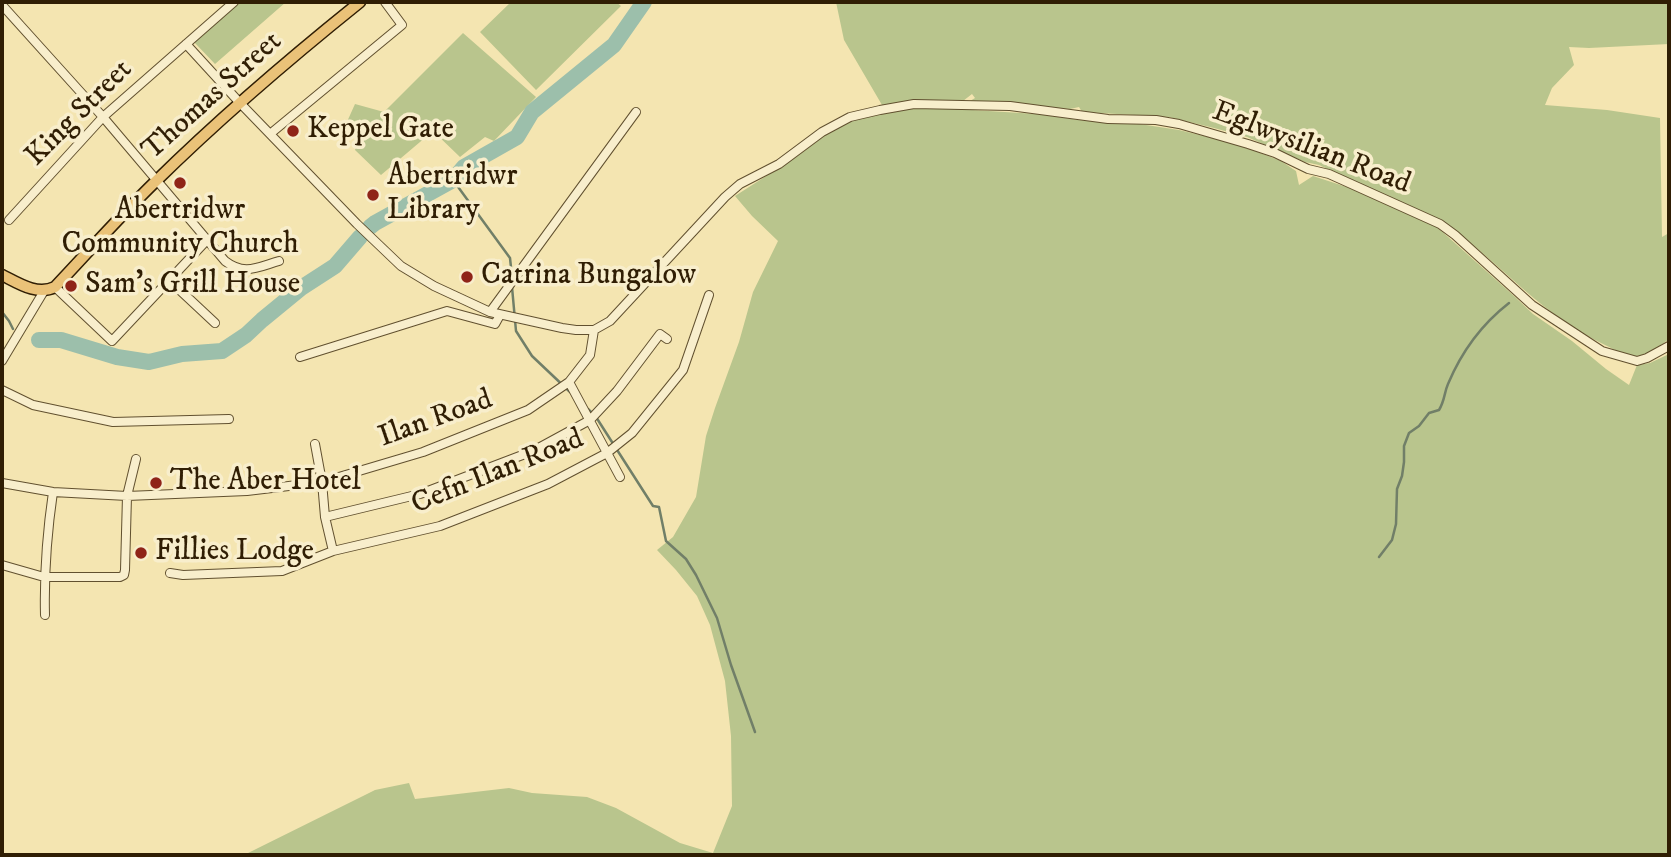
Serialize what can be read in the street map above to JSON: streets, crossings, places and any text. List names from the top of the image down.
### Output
{
  "streets": {
    "main road": ["Thomas Street"],
    "street": [
      "King Street",
      "Eglwysilian Road",
      "Ilan Road",
      "Cefn Ilan Road"
    ]
  },
  "crossings": [
    ["Eglwysilian Road", "Ilan Road"]
  ],
  "places": [
    "Keppel Gate",
    "Abertridwr Community Church",
    "Abertridwr Library",
    "Catrina Bungalow",
    "Sam's Grill House",
    "The Aber Hotel",
    "Fillies Lodge"
  ]
}
